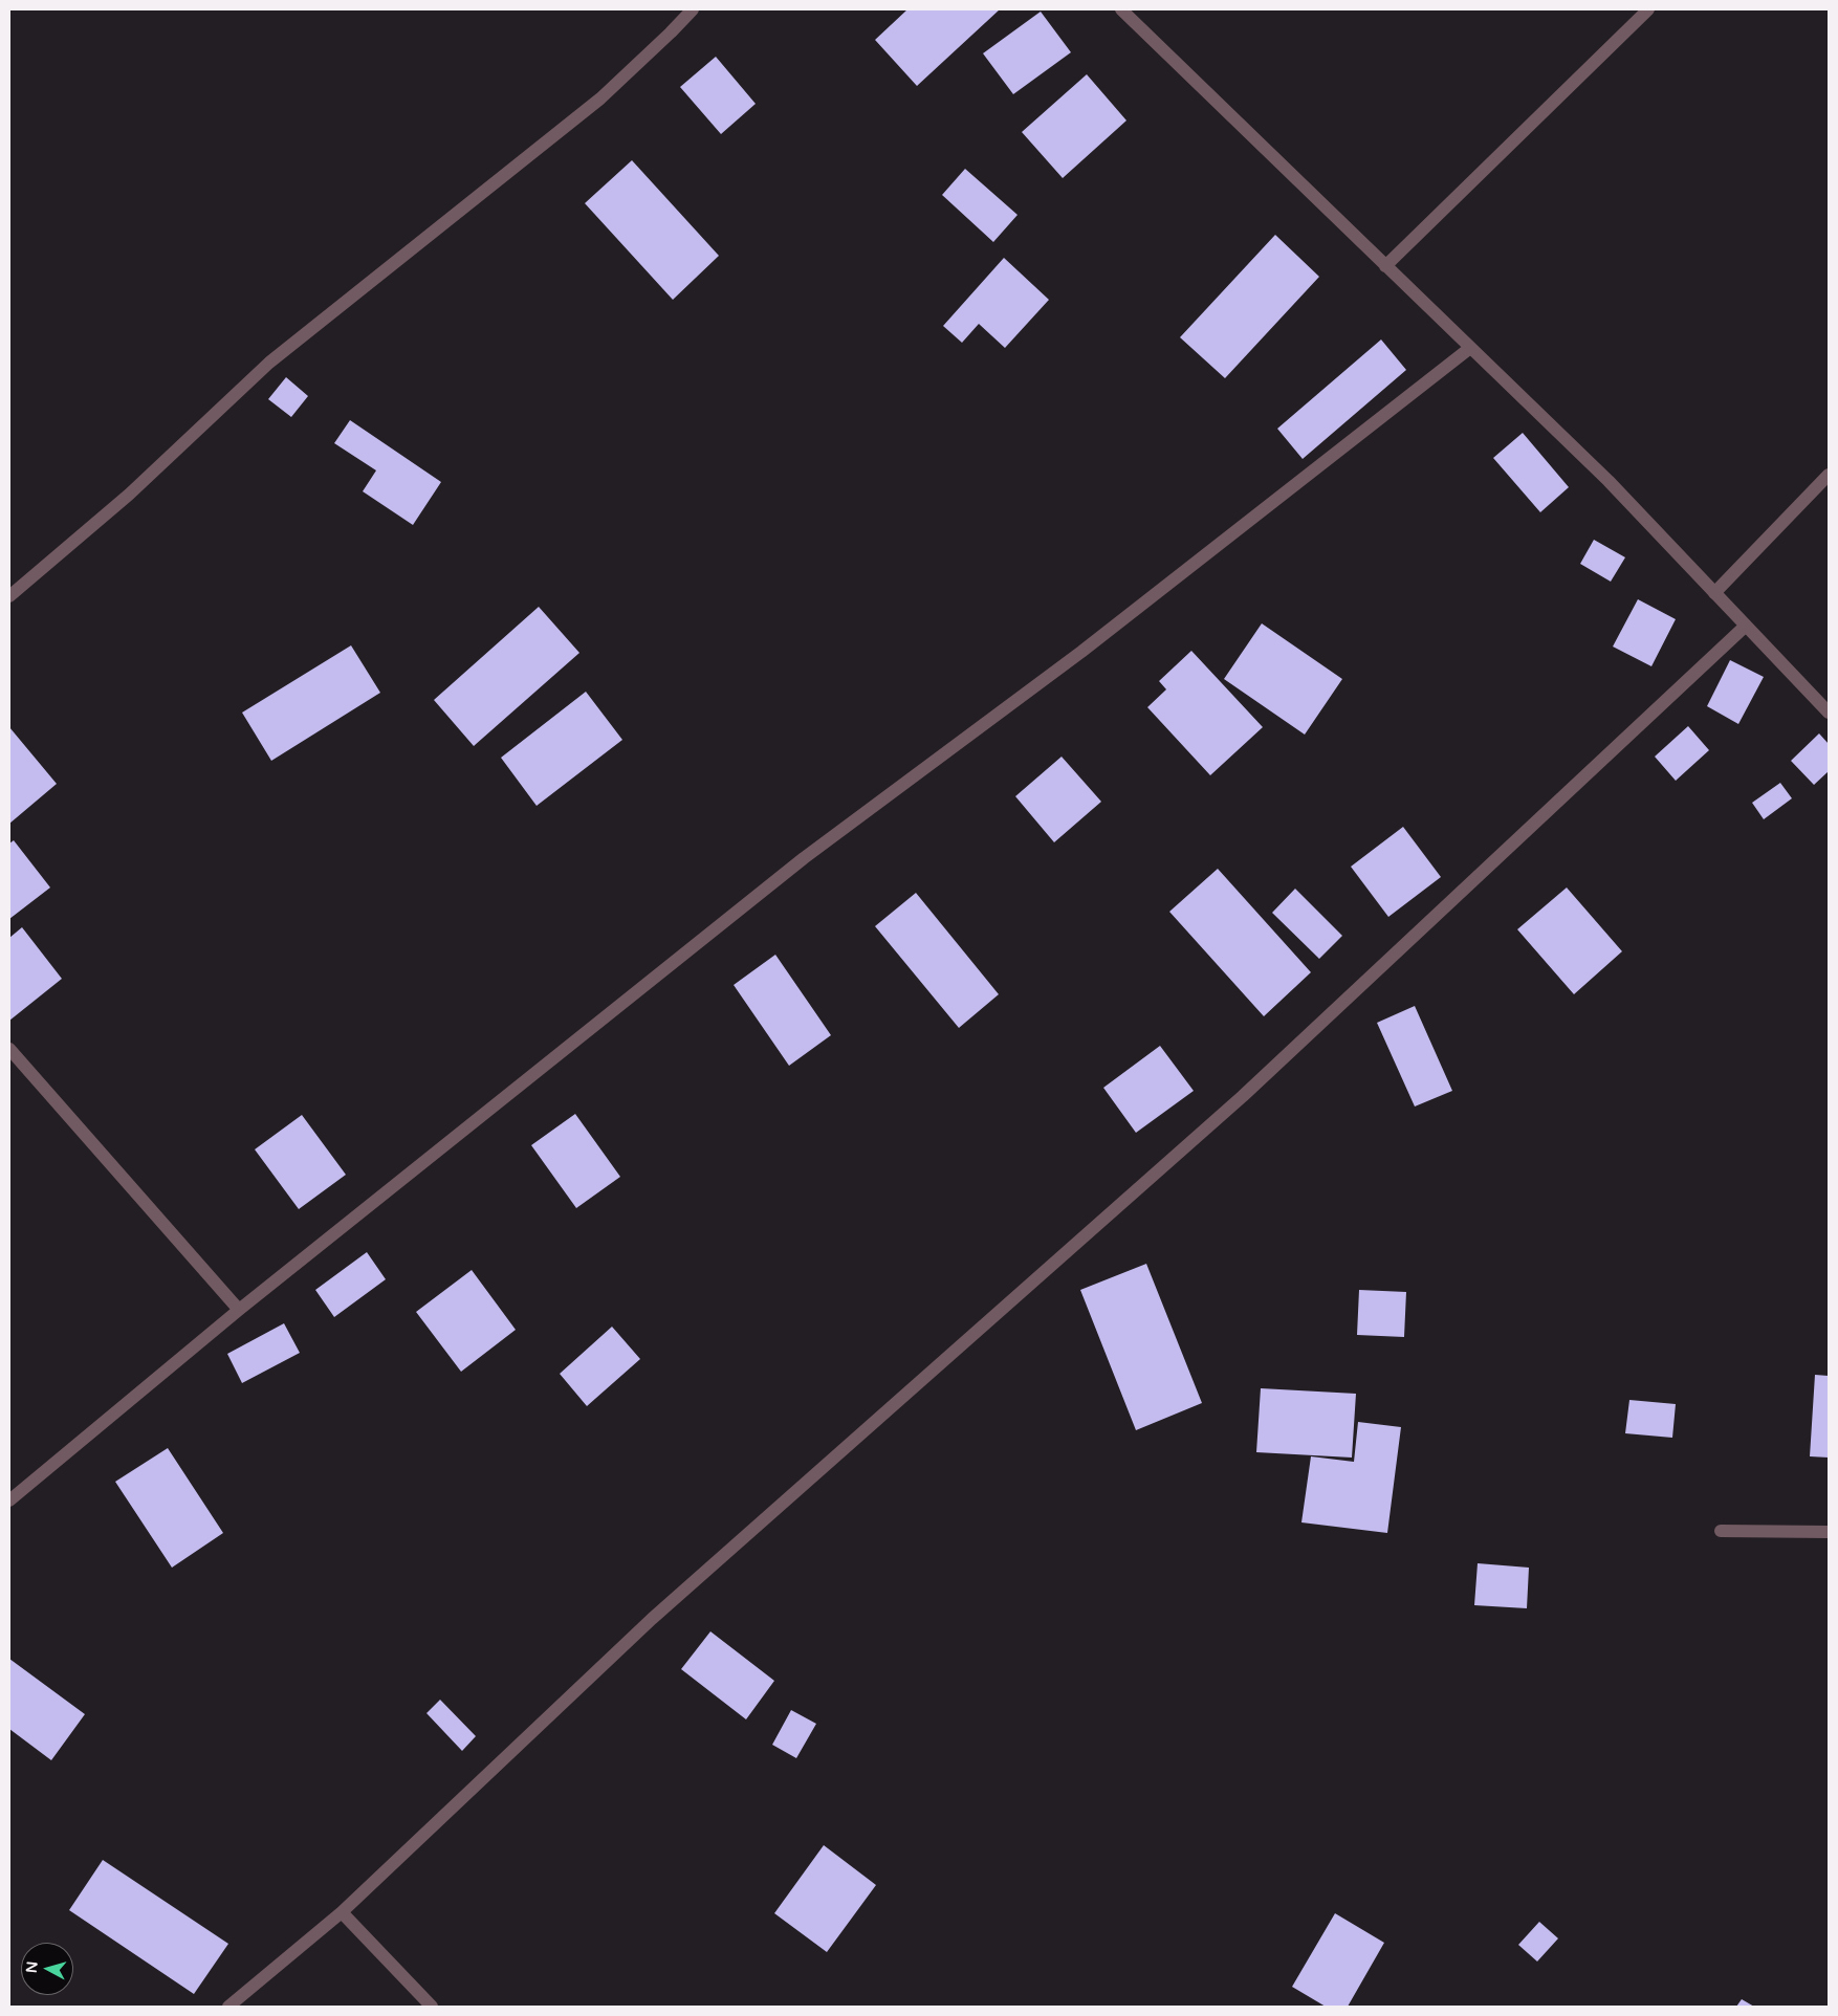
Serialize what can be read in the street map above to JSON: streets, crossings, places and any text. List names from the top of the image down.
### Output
{
  "north": "left"
}
